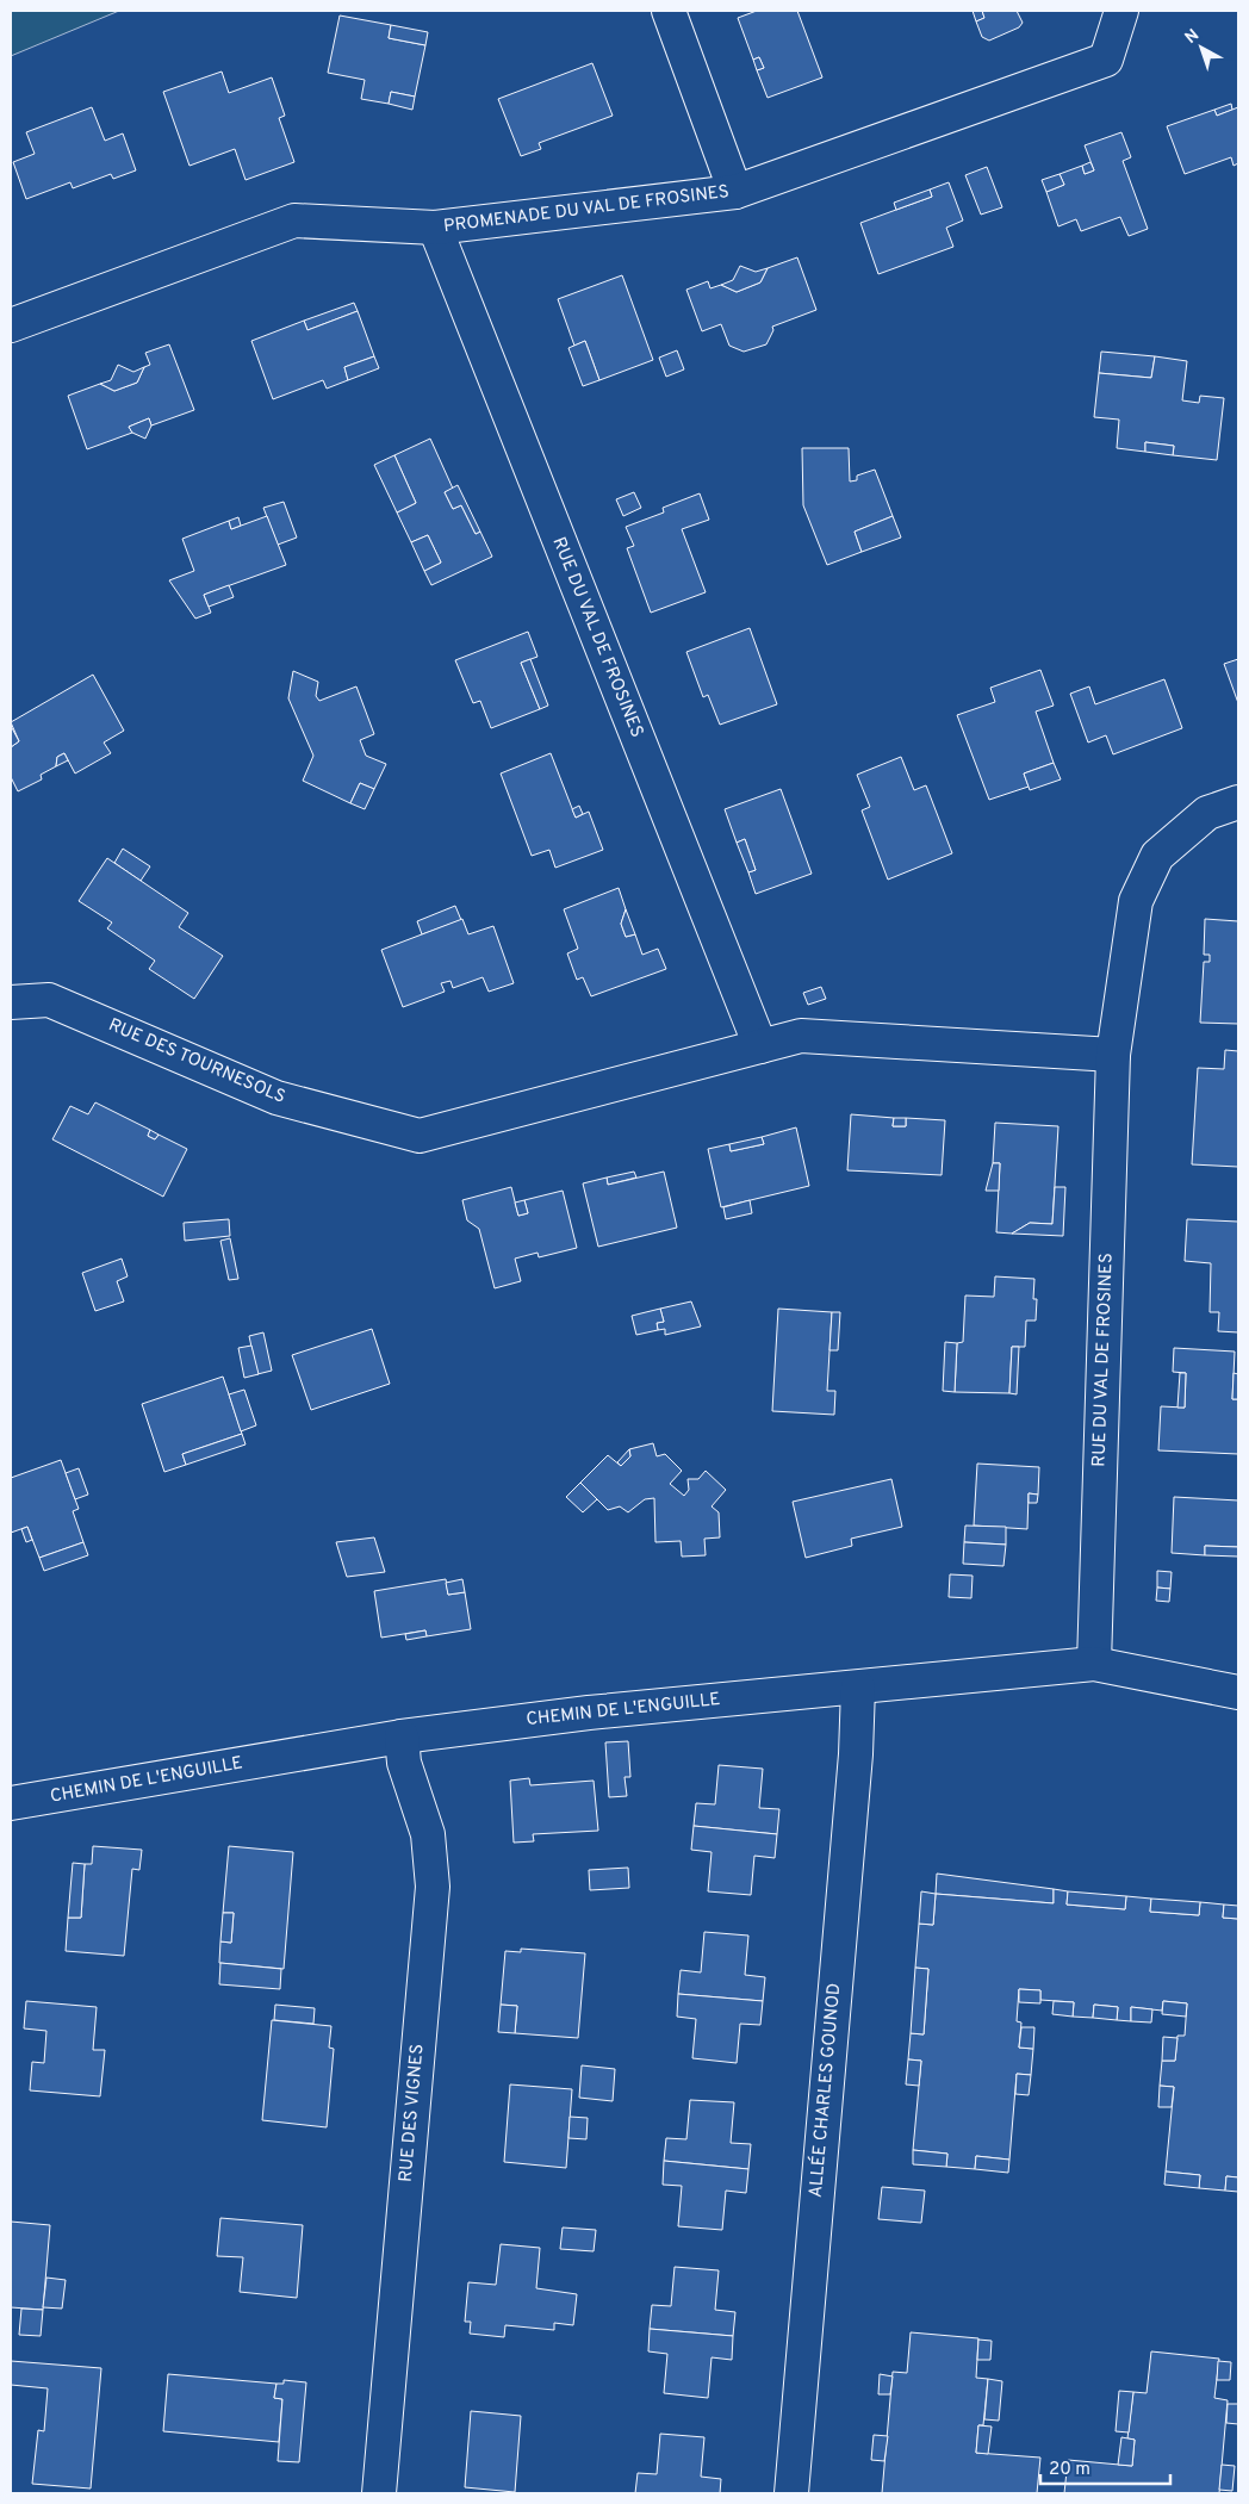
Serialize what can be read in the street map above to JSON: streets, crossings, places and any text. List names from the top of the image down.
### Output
{
  "streets": {
    "street": [
      "PROMENADE DU VAL DE FROSINES",
      "RUE DU VAL DE FROSINES",
      "RUE DES TOURNESOLS",
      "CHEMIN DE L'ENGUILLE",
      "ALLÉE CHARLES GOUNOD",
      "RUE DES VIGNES"
    ]
  },
  "crossings": [
    ["PROMENADE DU VAL DE FROSINES", "RUE DU VAL DE FROSINES"],
    ["RUE DU VAL DE FROSINES", "RUE DES TOURNESOLS"],
    ["RUE DU VAL DE FROSINES", "CHEMIN DE L'ENGUILLE"],
    ["CHEMIN DE L'ENGUILLE", "ALLÉE CHARLES GOUNOD"],
    ["CHEMIN DE L'ENGUILLE", "RUE DES VIGNES"]
  ],
  "scale_bar": "20 m",
  "north": "top left"
}
